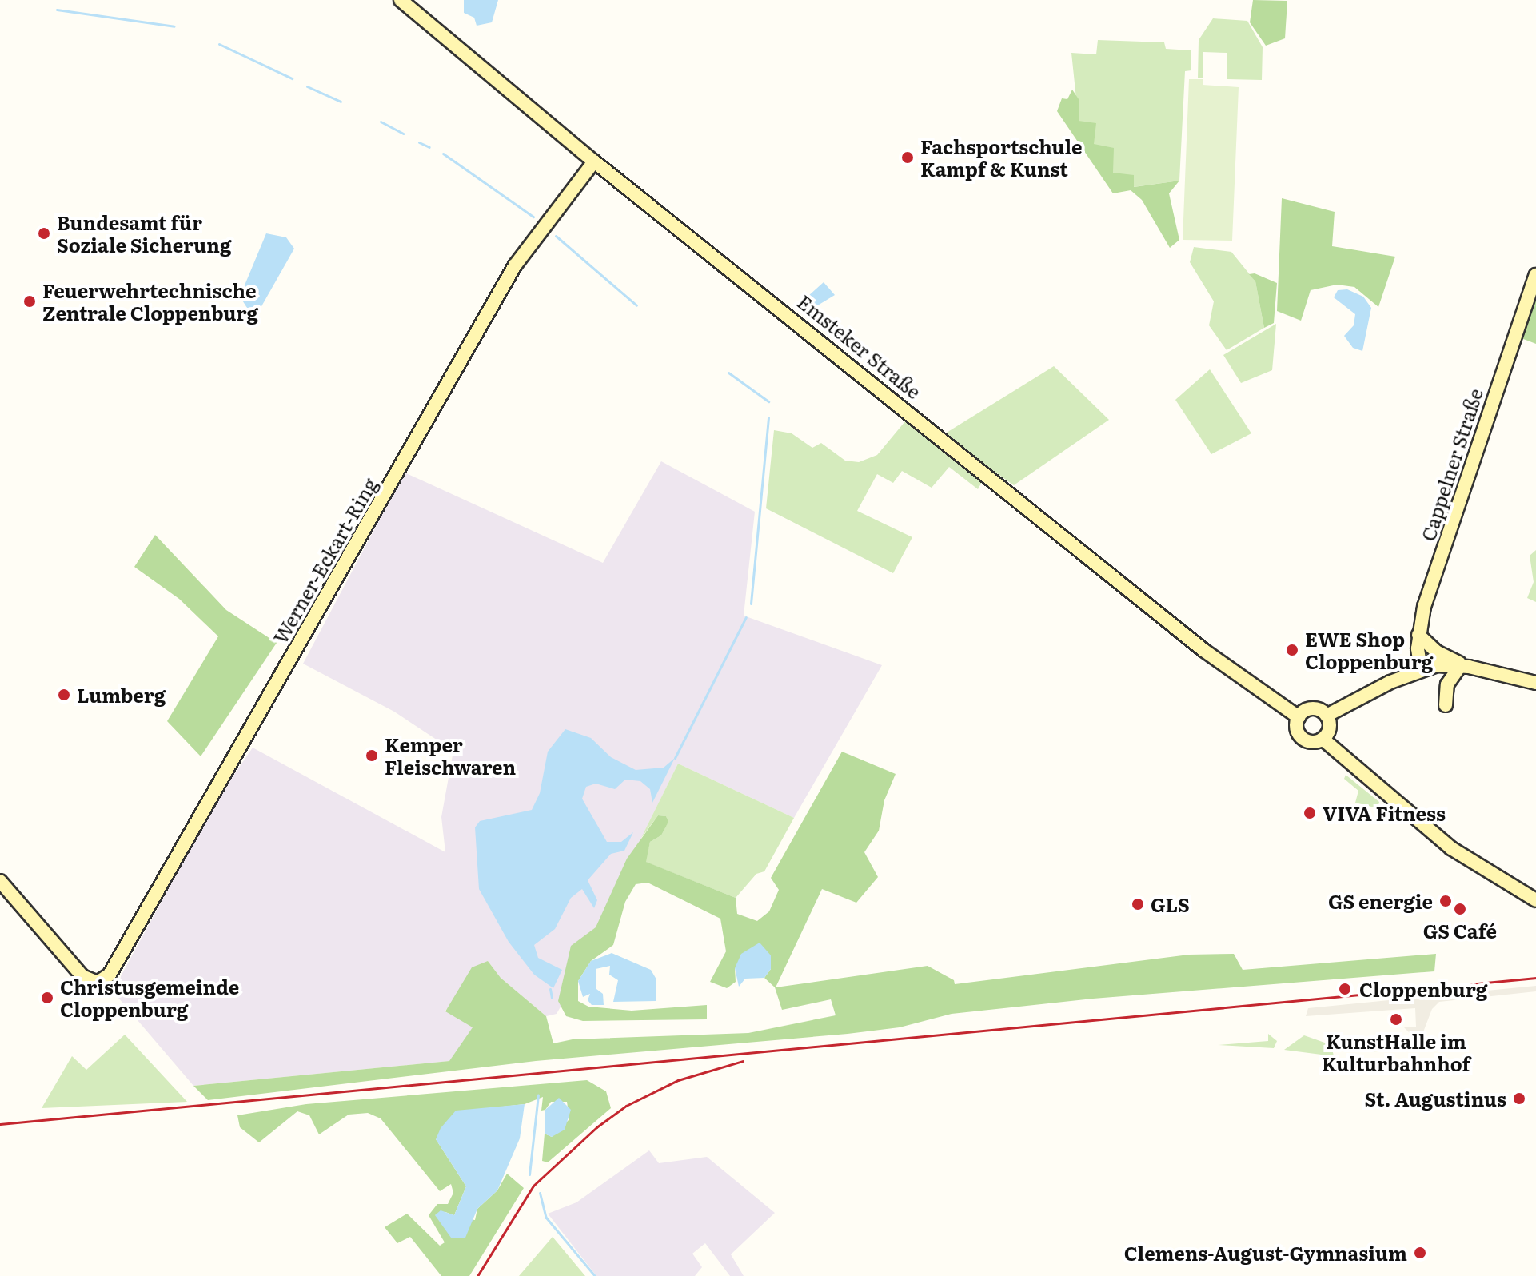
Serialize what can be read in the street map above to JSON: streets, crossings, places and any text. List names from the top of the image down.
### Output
{
  "streets": {
    "street": ["Emsteker Straße", "Cappelner Straße", "Werner-Eckart-Ring"]
  },
  "crossings": [
    ["Emsteker Straße", "Werner-Eckart-Ring"]
  ],
  "places": [
    "Fachsportschule Kampf & Kunst",
    "Bundesamt für Soziale Sicherung",
    "Feuerwehrtechnische Zentrale Cloppenburg",
    "EWE Shop Cloppenburg",
    "Lumberg",
    "Kemper Fleischwaren",
    "VIVA Fitness",
    "GS energie",
    "GLS",
    "GS Café",
    "Cloppenburg",
    "Christusgemeinde Cloppenburg",
    "KunstHalle im Kulturbahnhof",
    "St. Augustinus",
    "Clemens-August-Gymnasium"
  ]
}
